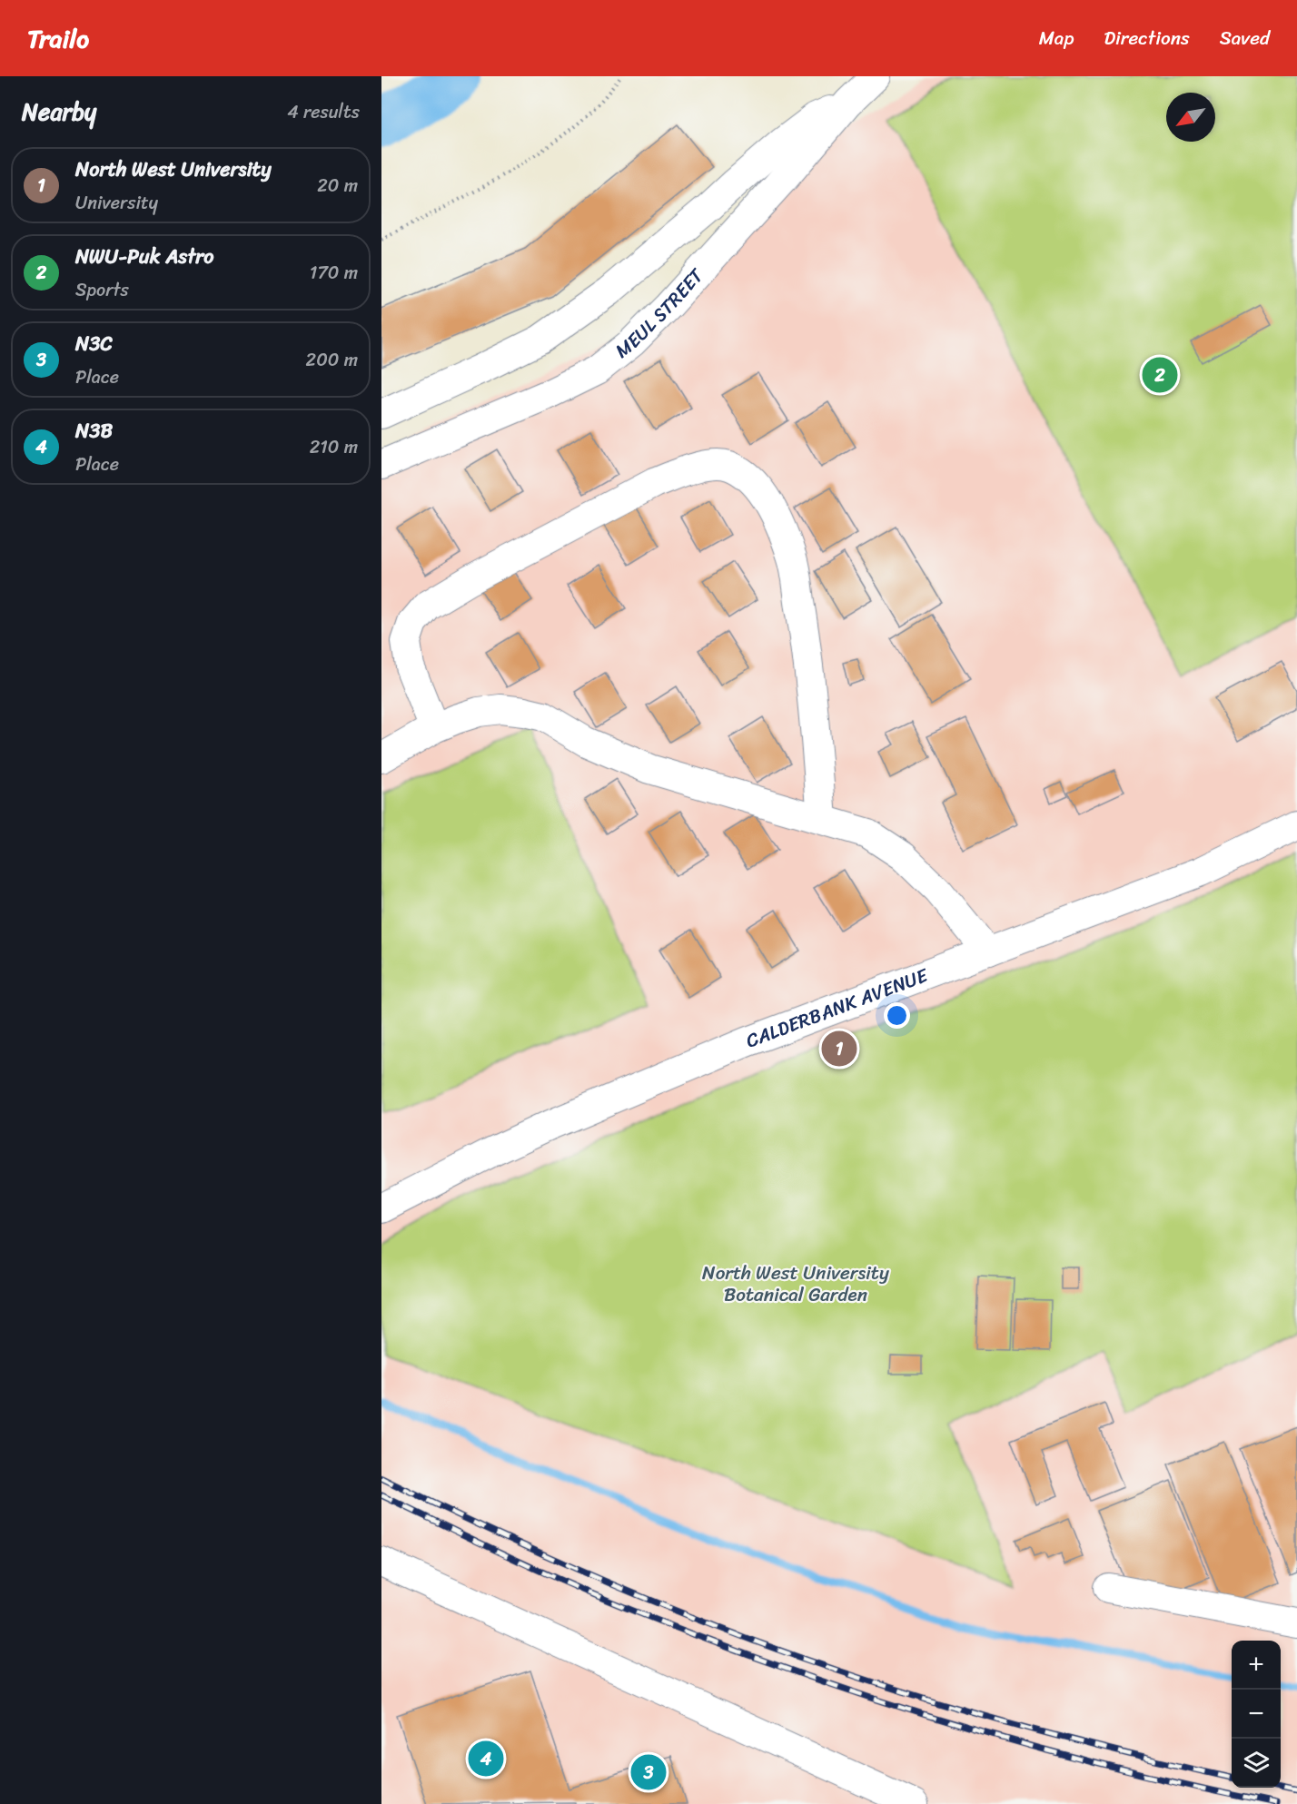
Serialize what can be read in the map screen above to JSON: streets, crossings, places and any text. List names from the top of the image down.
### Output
{
  "streets": {
    "street": ["MEUL STREET", "CALDERBANK AVENUE"]
  },
  "parks": ["North West University Botanical Garden"],
  "north": "bottom left",
  "page": {
    "header": "Trailo",
    "nav": ["Map", "Directions", "Saved"],
    "heading": ["Nearby", "4 results"],
    "list": [
      {
        "mark": "1",
        "name": "North West University",
        "note": "University",
        "value": "20 m"
      },
      {
        "mark": "2",
        "name": "NWU-Puk Astro",
        "note": "Sports",
        "value": "170 m"
      },
      {
        "mark": "3",
        "name": "N3C",
        "note": "Place",
        "value": "200 m"
      },
      {
        "mark": "4",
        "name": "N3B",
        "note": "Place",
        "value": "210 m"
      }
    ],
    "pins": [
      "2",
      "1",
      "4",
      "3"
    ],
    "map_buttons": ["+", "−"]
  }
}
